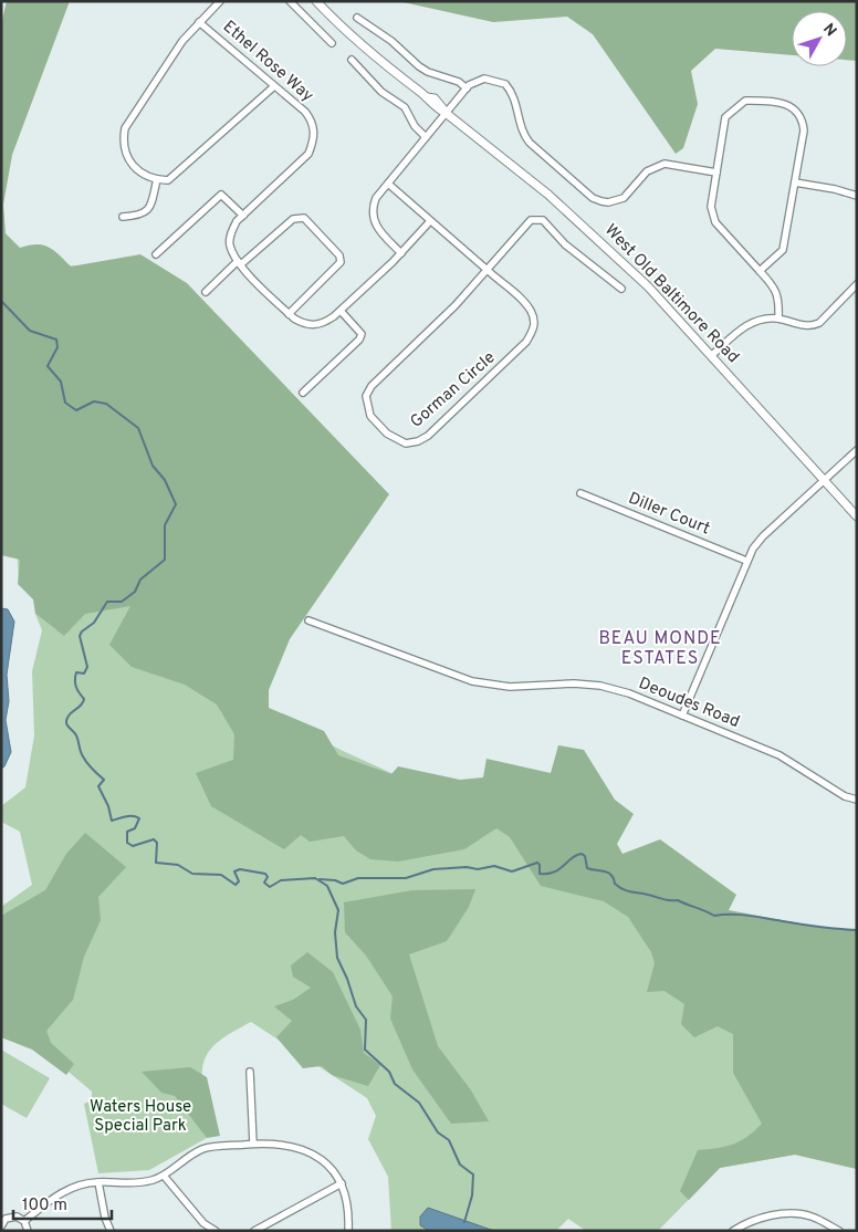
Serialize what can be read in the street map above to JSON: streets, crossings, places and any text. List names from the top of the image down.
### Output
{
  "streets": {
    "street": [
      "Ethel Rose Way",
      "West Old Baltimore Road",
      "Gorman Circle",
      "Diller Court",
      "Deoudes Road"
    ]
  },
  "districts": ["BEAU MONDE ESTATES"],
  "parks": ["Waters House Special Park"],
  "scale_bar": "100 m",
  "north": "top right"
}
